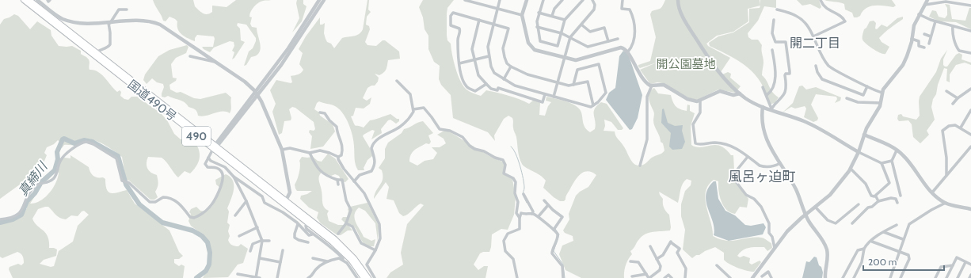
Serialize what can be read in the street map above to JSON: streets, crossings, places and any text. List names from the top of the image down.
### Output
{
  "streets": {
    "highway": ["国道490号", "490"]
  },
  "districts": ["開二丁目", "風呂ヶ迫町"],
  "water": ["真締川"],
  "parks": ["開公園墓地"],
  "scale_bar": "200 m"
}
